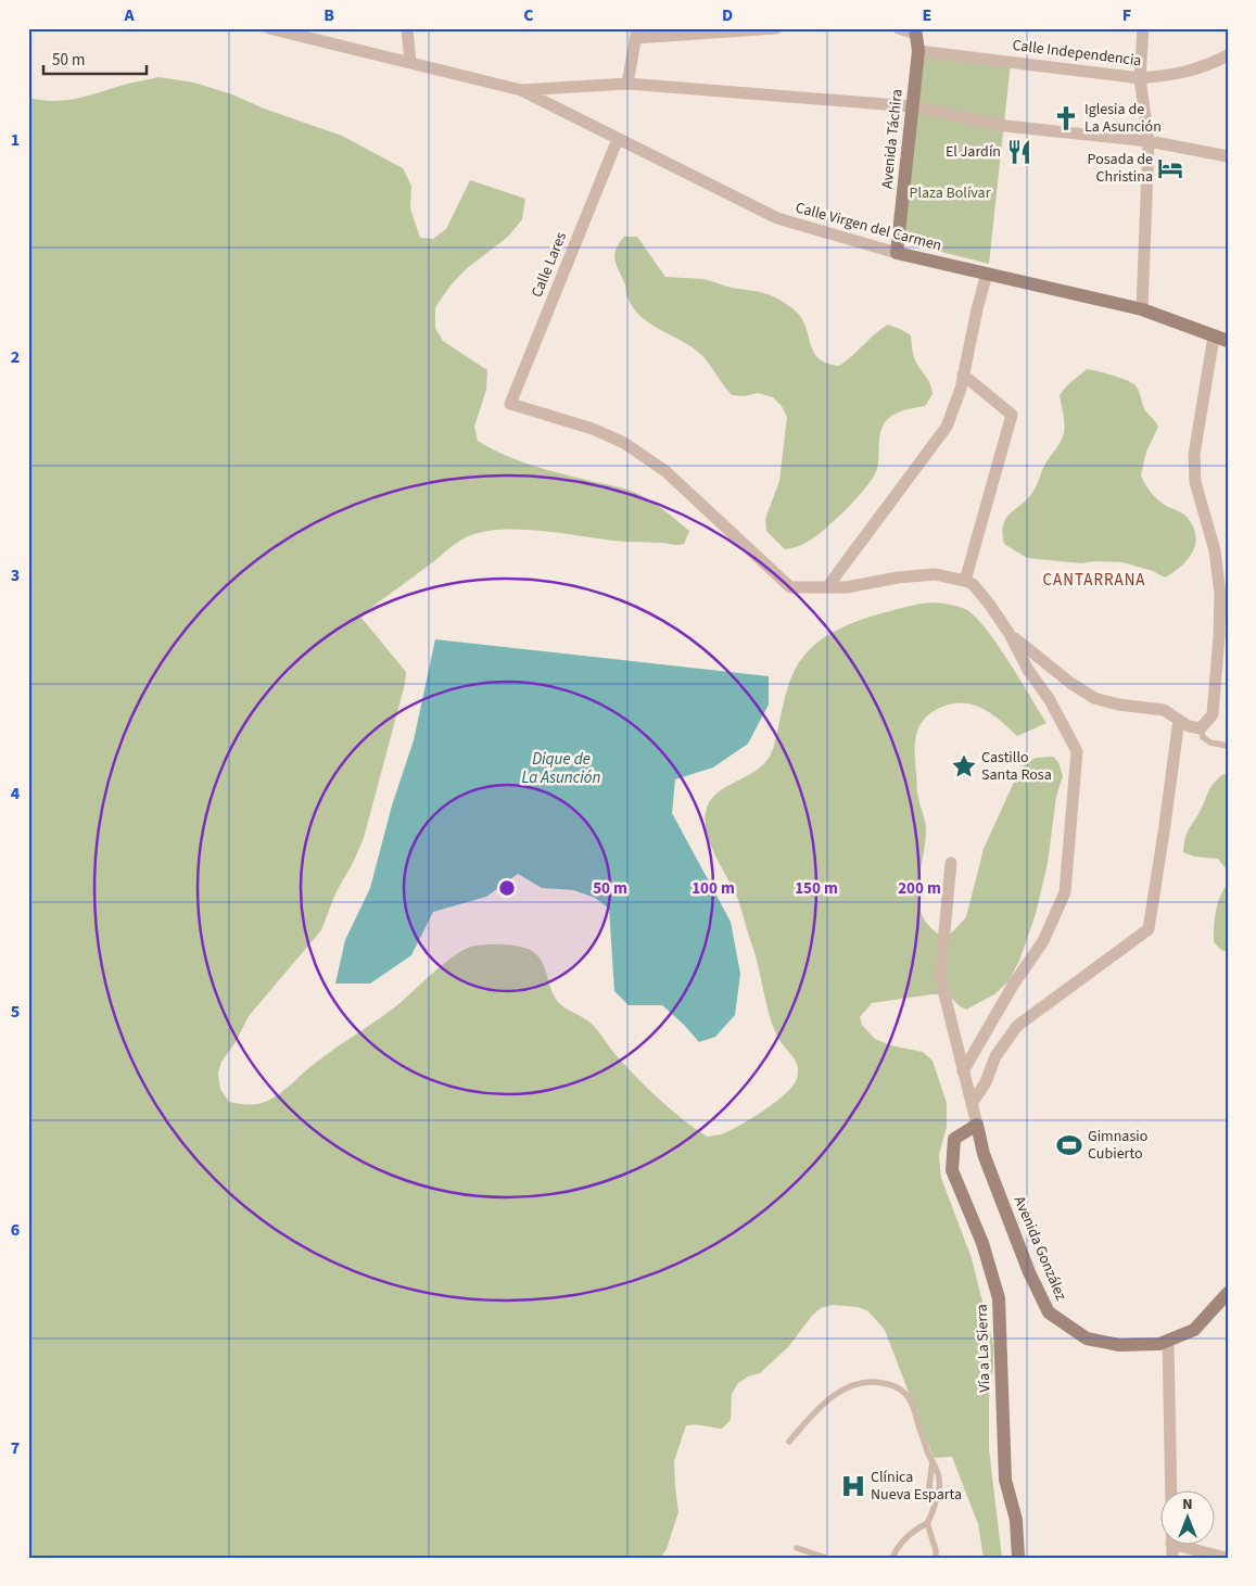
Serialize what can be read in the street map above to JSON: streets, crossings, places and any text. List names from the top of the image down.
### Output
{
  "streets": {
    "street": [
      "Calle Independencia",
      "Avenida Táchira",
      "Calle Virgen del Carmen",
      "Calle Lares",
      "Avenida González",
      "Vía a La Sierra"
    ]
  },
  "crossings": [
    ["Calle Independencia", "Avenida Táchira"],
    ["Avenida Táchira", "Calle Virgen del Carmen"],
    ["Calle Virgen del Carmen", "Calle Lares"],
    ["Avenida González", "Vía a La Sierra"]
  ],
  "districts": ["CANTARRANA"],
  "water": ["Dique de La Asunción"],
  "parks": ["Plaza Bolívar"],
  "places": {
    "church": ["Iglesia de La Asunción"],
    "restaurant": ["El Jardín"],
    "hotel": ["Posada de Christina"],
    "place": ["Castillo Santa Rosa"],
    "sports": ["Gimnasio Cubierto"],
    "hospital": ["Clínica Nueva Esparta"]
  },
  "scale_bar": "50 m",
  "north": "top",
  "grid": {
    "columns": [
      "A",
      "B",
      "C",
      "D",
      "E",
      "F"
    ],
    "rows": [
      "1",
      "2",
      "3",
      "4",
      "5",
      "6",
      "7"
    ]
  },
  "rings": [
    "50 m",
    "100 m",
    "150 m",
    "200 m"
  ]
}
